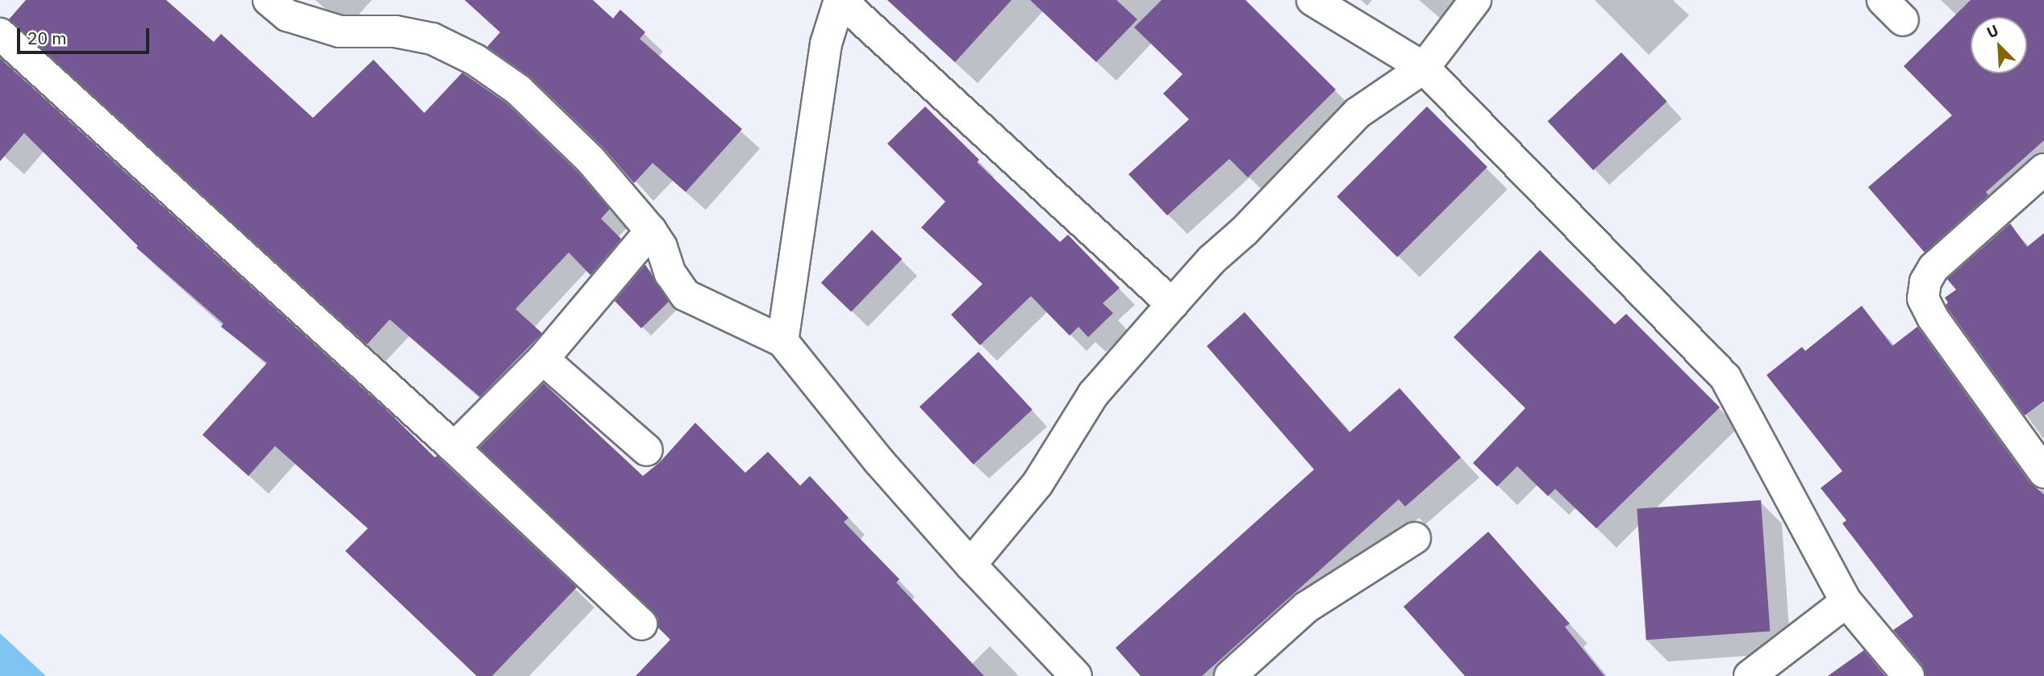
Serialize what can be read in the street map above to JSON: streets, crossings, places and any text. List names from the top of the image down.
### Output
{
  "scale_bar": "20 m",
  "north": "top left"
}
